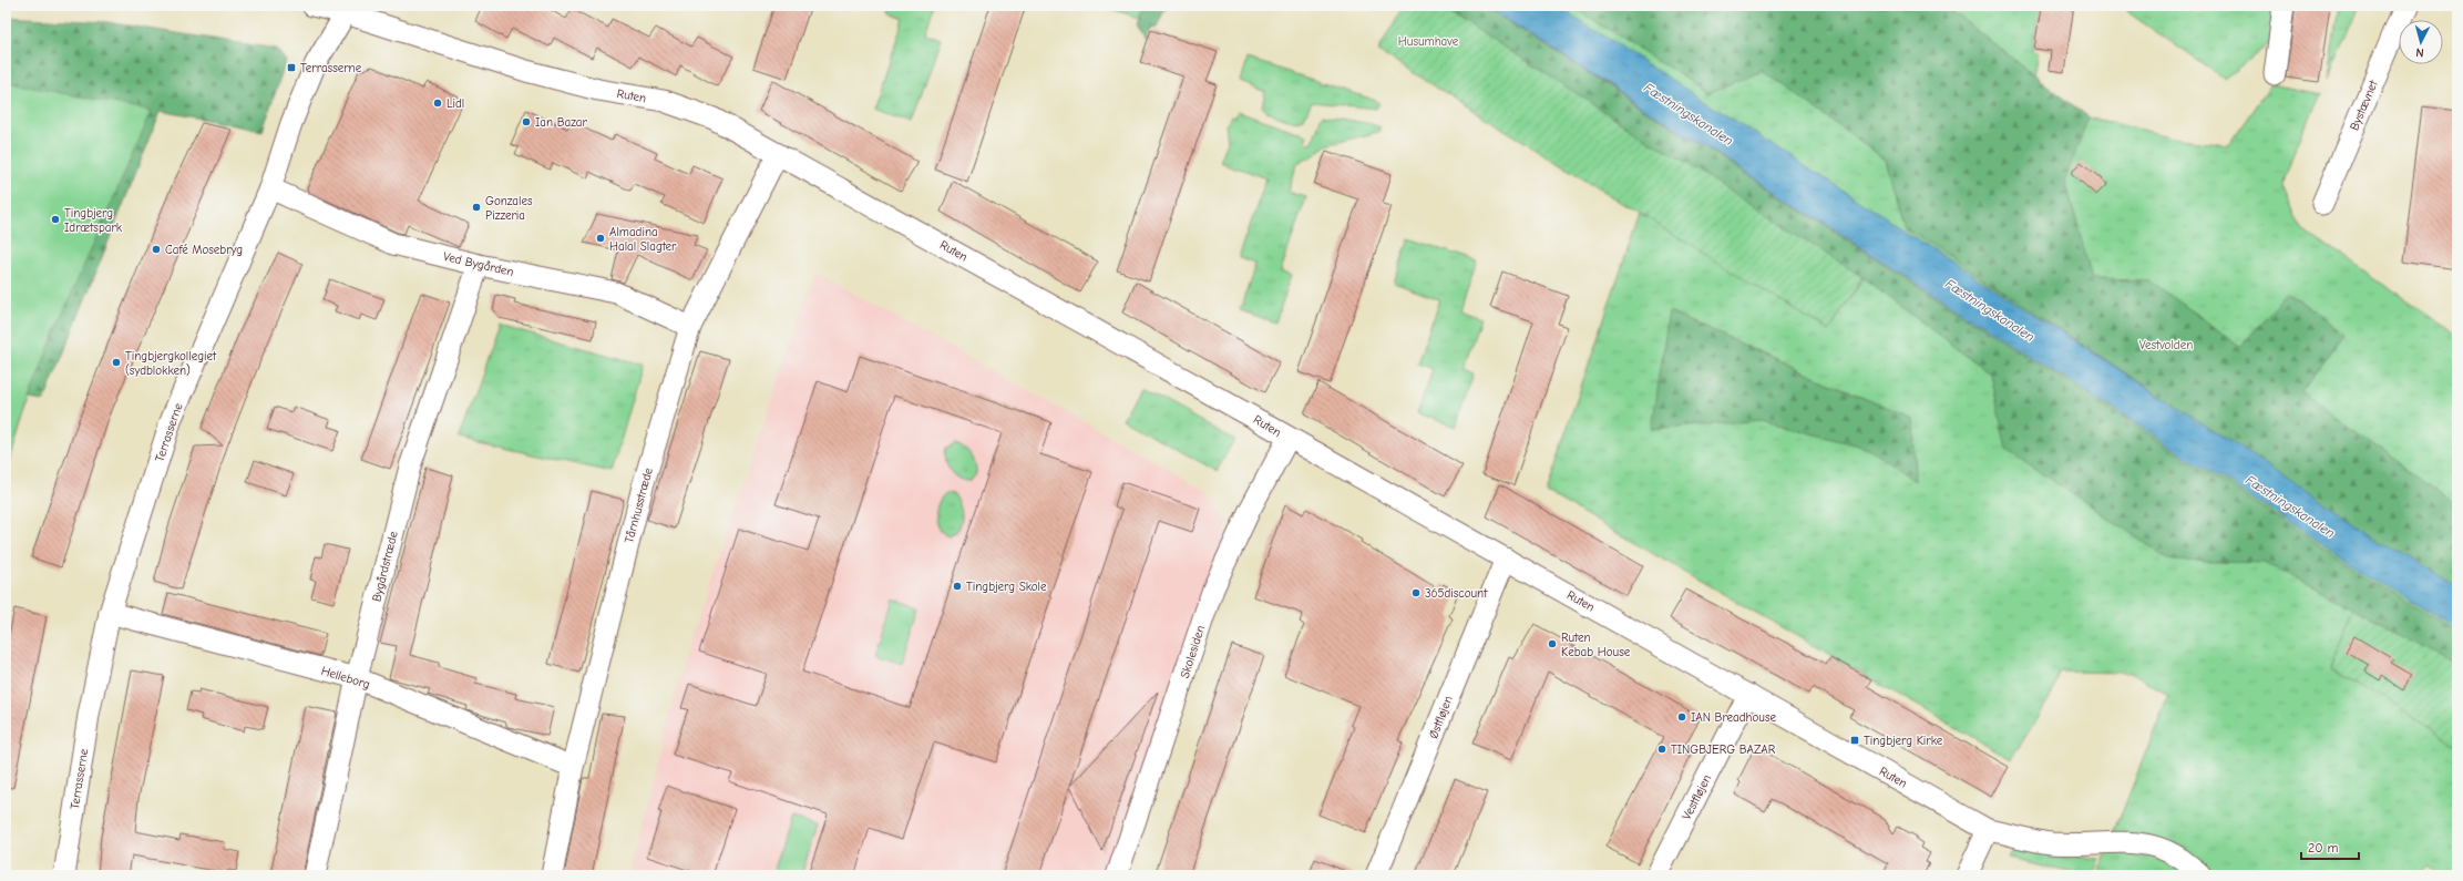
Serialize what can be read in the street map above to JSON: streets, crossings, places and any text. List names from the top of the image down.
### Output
{
  "streets": {
    "street": [
      "Ruten",
      "Bystævnet",
      "Ved Bygården",
      "Terrasserne",
      "Tårnhusstræde",
      "Bygårdstræde",
      "Skolesiden",
      "Helleborg",
      "Østfløjen",
      "Vestfløjen"
    ]
  },
  "crossings": [
    ["Ruten", "Terrasserne"],
    ["Ruten", "Tårnhusstræde"],
    ["Ruten", "Skolesiden"],
    ["Ruten", "Østfløjen"],
    ["Ruten", "Vestfløjen"],
    ["Ved Bygården", "Terrasserne"],
    ["Ved Bygården", "Tårnhusstræde"],
    ["Ved Bygården", "Bygårdstræde"],
    ["Terrasserne", "Helleborg"],
    ["Tårnhusstræde", "Helleborg"],
    ["Bygårdstræde", "Helleborg"]
  ],
  "water": ["Fæstningskanalen"],
  "parks": ["Husumhave", "Vestvolden"],
  "places": {
    "transit": ["Terrasserne", "Tingbjerg Kirke"],
    "other": [
      "Lidl",
      "Ian Bazar",
      "Gonzales Pizzeria",
      "Tingbjerg Idrætspark",
      "Almadina Halal Slagter",
      "Café Mosebryg",
      "Tingbjergkollegiet (sydblokken)",
      "Tingbjerg Skole",
      "365discount",
      "Ruten Kebab House",
      "IAN Breadhouse",
      "TINGBJERG BAZAR"
    ]
  },
  "scale_bar": "20 m",
  "north": "bottom"
}
